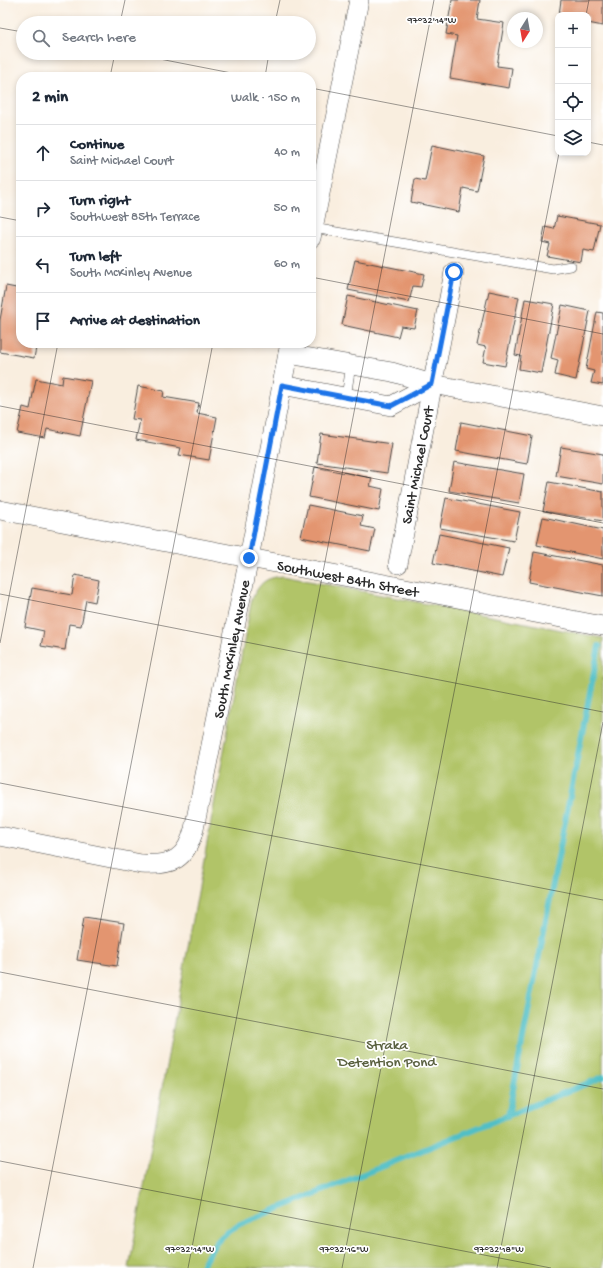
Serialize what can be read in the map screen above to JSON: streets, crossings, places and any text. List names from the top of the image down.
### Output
{
  "streets": {
    "street": ["Saint Michael Court", "Southwest 84th Street", "South McKinley Avenue"]
  },
  "crossings": [
    ["Southwest 84th Street", "South McKinley Avenue"]
  ],
  "parks": ["Straka Detention Pond"],
  "north": "bottom",
  "page": {
    "map_buttons": ["+", "−"],
    "search": "Search here",
    "heading": ["2 min", "Walk · 150 m"],
    "list": [
      ["Continue", "Saint Michael Court", "40 m"],
      ["Turn right", "Southwest 85th Terrace", "50 m"],
      ["Turn left", "South McKinley Avenue", "60 m"],
      "Arrive at destination"
    ]
  },
  "coordinates": ["97°32'14\"W", "97°32'16\"W", "97°32'18\"W"]
}
